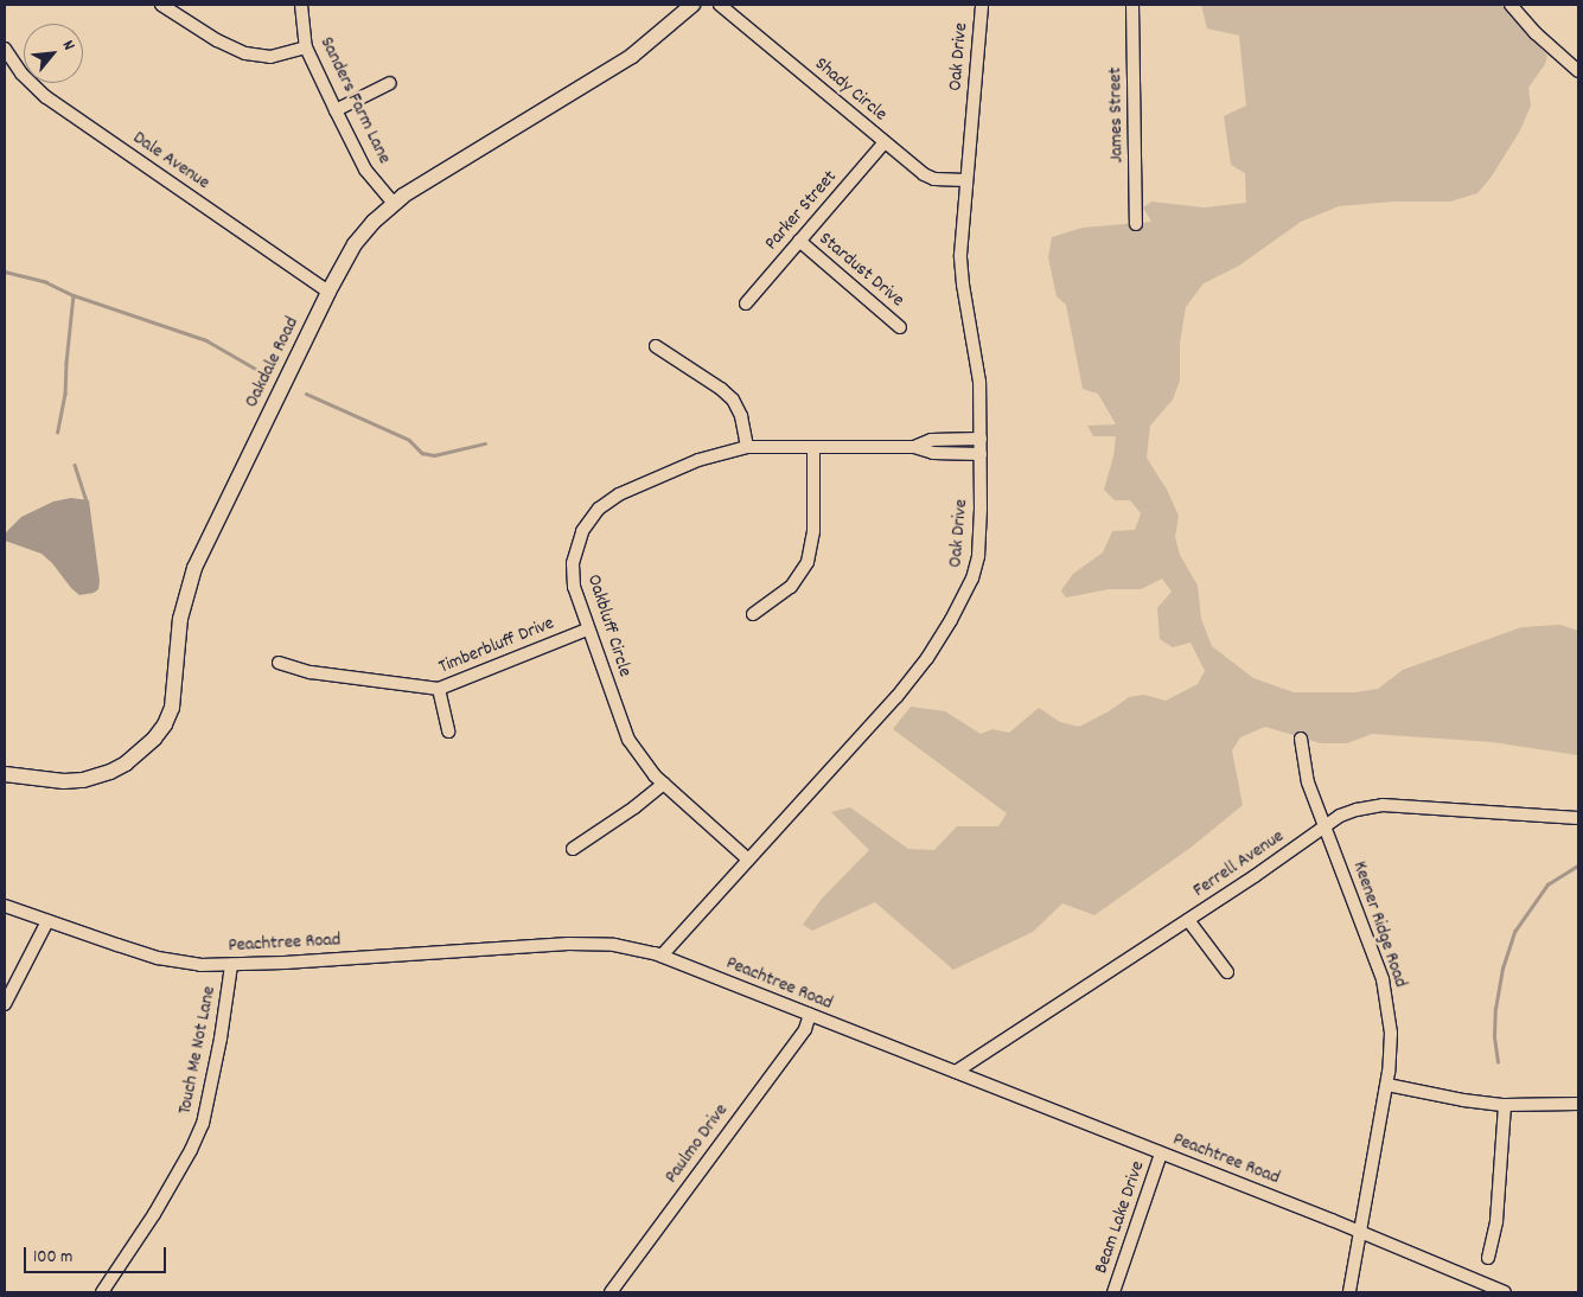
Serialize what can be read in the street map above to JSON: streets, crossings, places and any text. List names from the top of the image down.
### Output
{
  "streets": {
    "main road": ["Oakdale Road"],
    "street": [
      "Oak Drive",
      "Shady Circle",
      "Sanders Farm Lane",
      "James Street",
      "Dale Avenue",
      "Parker Street",
      "Stardust Drive",
      "Oakbluff Circle",
      "Timberbluff Drive",
      "Ferrell Avenue",
      "Keener Ridge Road",
      "Peachtree Road",
      "Touch Me Not Lane",
      "Paulmo Drive",
      "Beam Lake Drive"
    ]
  },
  "crossings": [
    ["Oak Drive", "Shady Circle"],
    ["Oak Drive", "Oakbluff Circle"],
    ["Oak Drive", "Peachtree Road"],
    ["Shady Circle", "Parker Street"],
    ["Sanders Farm Lane", "Oakdale Road"],
    ["Dale Avenue", "Oakdale Road"],
    ["Parker Street", "Stardust Drive"],
    ["Oakbluff Circle", "Timberbluff Drive"],
    ["Ferrell Avenue", "Keener Ridge Road"],
    ["Ferrell Avenue", "Peachtree Road"],
    ["Keener Ridge Road", "Peachtree Road"],
    ["Peachtree Road", "Touch Me Not Lane"],
    ["Peachtree Road", "Paulmo Drive"],
    ["Peachtree Road", "Beam Lake Drive"]
  ],
  "scale_bar": "100 m",
  "north": "top right"
}
